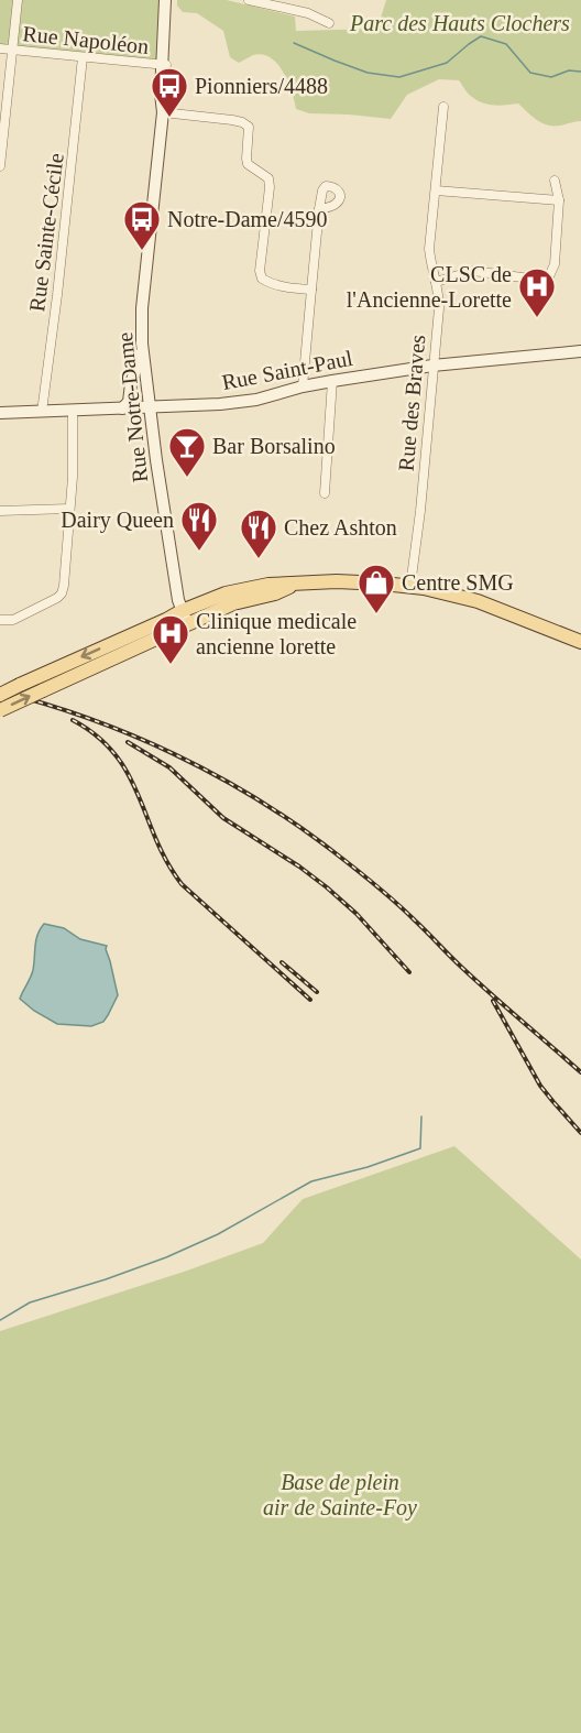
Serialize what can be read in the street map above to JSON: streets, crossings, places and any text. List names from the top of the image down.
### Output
{
  "streets": {
    "street": [
      "Rue Napoléon",
      "Rue Sainte-Cécile",
      "Rue Saint-Paul",
      "Rue des Braves",
      "Rue Notre-Dame"
    ]
  },
  "crossings": [
    ["Rue Napoléon", "Rue Sainte-Cécile"],
    ["Rue Napoléon", "Rue Notre-Dame"],
    ["Rue Sainte-Cécile", "Rue Saint-Paul"],
    ["Rue Saint-Paul", "Rue des Braves"],
    ["Rue Saint-Paul", "Rue Notre-Dame"]
  ],
  "parks": ["Parc des Hauts Clochers", "Base de plein air de Sainte-Foy"],
  "places": {
    "bus stop": ["Pionniers/4488", "Notre-Dame/4590"],
    "hospital": ["CLSC de l'Ancienne-Lorette", "Clinique medicale ancienne lorette"],
    "bar": ["Bar Borsalino"],
    "restaurant": ["Dairy Queen", "Chez Ashton"],
    "shop": ["Centre SMG"]
  }
}
